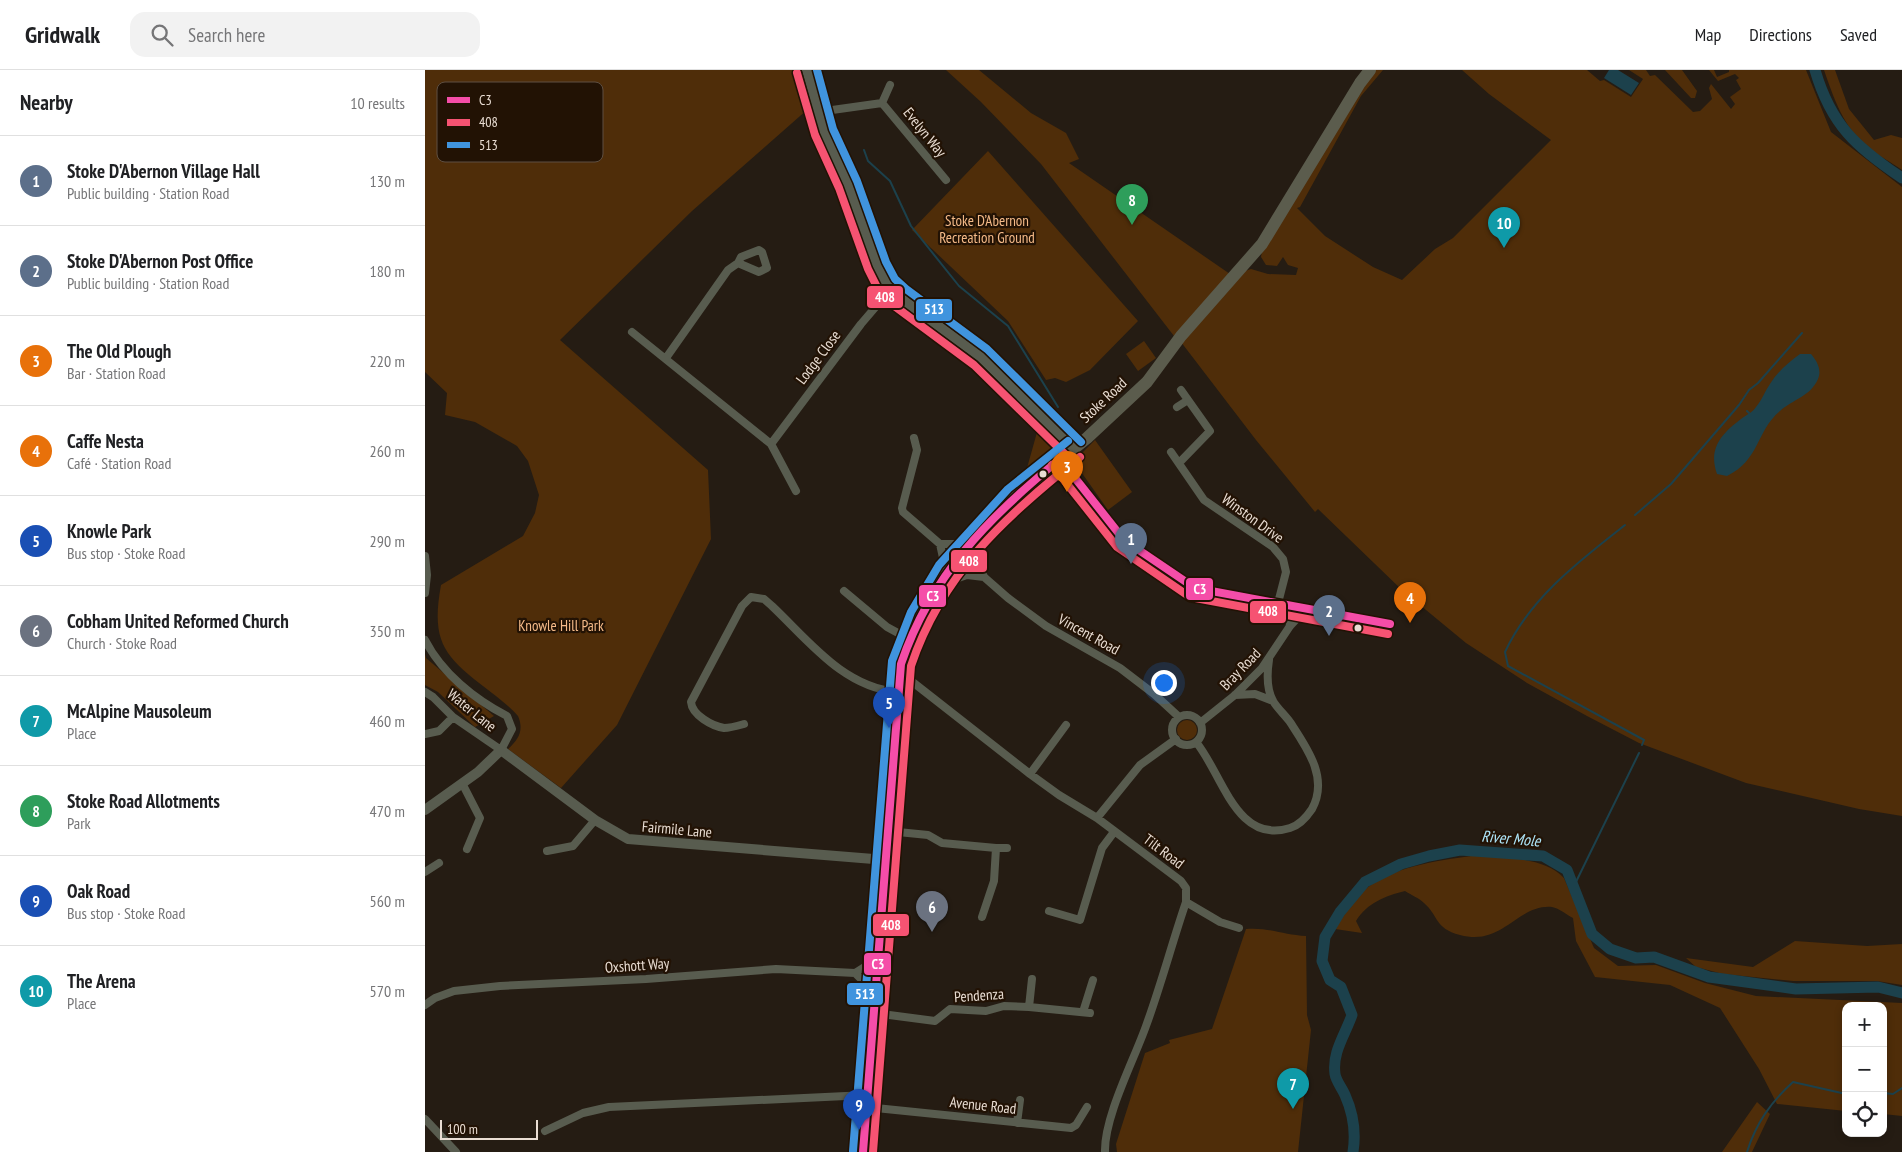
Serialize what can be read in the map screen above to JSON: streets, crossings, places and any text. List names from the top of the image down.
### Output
{
  "streets": {
    "main road": ["Stoke Road"],
    "street": [
      "Evelyn Way",
      "Lodge Close",
      "Winston Drive",
      "Vincent Road",
      "Bray Road",
      "Water Lane",
      "Fairmile Lane",
      "Tilt Road",
      "Oxshott Way",
      "Pendenza",
      "Avenue Road"
    ]
  },
  "crossings": [
    ["Stoke Road", "Fairmile Lane"],
    ["Stoke Road", "Tilt Road"],
    ["Stoke Road", "Pendenza"],
    ["Stoke Road", "Avenue Road"],
    ["Vincent Road", "Bray Road"],
    ["Water Lane", "Fairmile Lane"]
  ],
  "water": ["River Mole"],
  "parks": ["Stoke D’Abernon Recreation Ground", "Knowle Hill Park"],
  "lines": ["transit line 513", "transit line 408", "transit line C3"],
  "legend": ["C3", "408", "513"],
  "scale_bar": "100 m",
  "page": {
    "header": "Gridwalk",
    "search": "Search here",
    "nav": ["Map", "Directions", "Saved"],
    "heading": ["Nearby", "10 results"],
    "list": [
      {
        "mark": "1",
        "name": "Stoke D'Abernon Village Hall",
        "note": "Public building · Station Road",
        "value": "130 m"
      },
      {
        "mark": "2",
        "name": "Stoke D'Abernon Post Office",
        "note": "Public building · Station Road",
        "value": "180 m"
      },
      {
        "mark": "3",
        "name": "The Old Plough",
        "note": "Bar · Station Road",
        "value": "220 m"
      },
      {
        "mark": "4",
        "name": "Caffe Nesta",
        "note": "Café · Station Road",
        "value": "260 m"
      },
      {
        "mark": "5",
        "name": "Knowle Park",
        "note": "Bus stop · Stoke Road",
        "value": "290 m"
      },
      {
        "mark": "6",
        "name": "Cobham United Reformed Church",
        "note": "Church · Stoke Road",
        "value": "350 m"
      },
      {
        "mark": "7",
        "name": "McAlpine Mausoleum",
        "note": "Place",
        "value": "460 m"
      },
      {
        "mark": "8",
        "name": "Stoke Road Allotments",
        "note": "Park",
        "value": "470 m"
      },
      {
        "mark": "9",
        "name": "Oak Road",
        "note": "Bus stop · Stoke Road",
        "value": "560 m"
      },
      {
        "mark": "10",
        "name": "The Arena",
        "note": "Place",
        "value": "570 m"
      }
    ],
    "pins": [
      "8",
      "10",
      "3",
      "1",
      "4",
      "2",
      "5",
      "6",
      "7",
      "9"
    ],
    "map_buttons": ["+", "−"],
    "scale": "100 m"
  }
}
